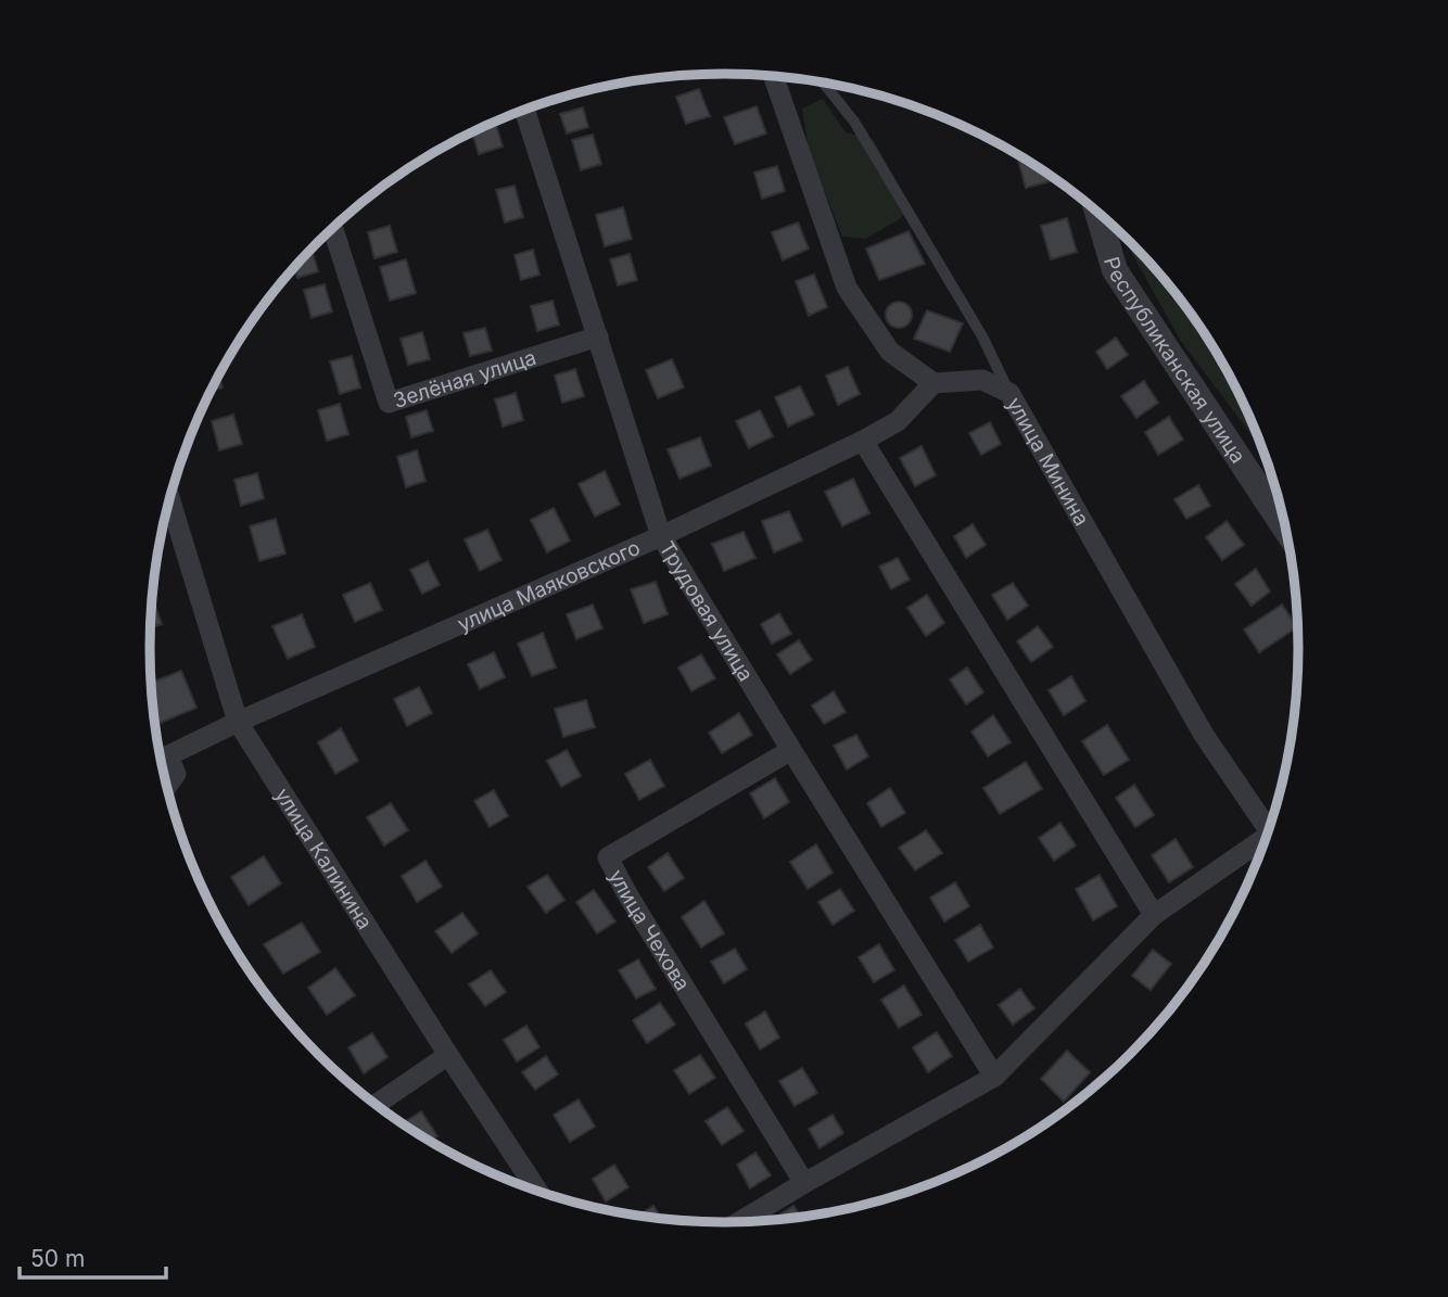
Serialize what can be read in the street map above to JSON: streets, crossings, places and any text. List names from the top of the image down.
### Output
{
  "streets": {
    "street": [
      "Республиканская улица",
      "Зелёная улица",
      "улица Минина",
      "улица Маяковского",
      "Трудовая улица",
      "улица Калинина",
      "улица Чехова"
    ]
  },
  "crossings": [
    ["Зелёная улица", "Трудовая улица"],
    ["улица Минина", "улица Маяковского"],
    ["улица Минина", "Трудовая улица"],
    ["улица Минина", "улица Чехова"],
    ["улица Маяковского", "Трудовая улица"],
    ["улица Маяковского", "улица Калинина"],
    ["Трудовая улица", "улица Чехова"]
  ],
  "scale_bar": "50 m"
}
